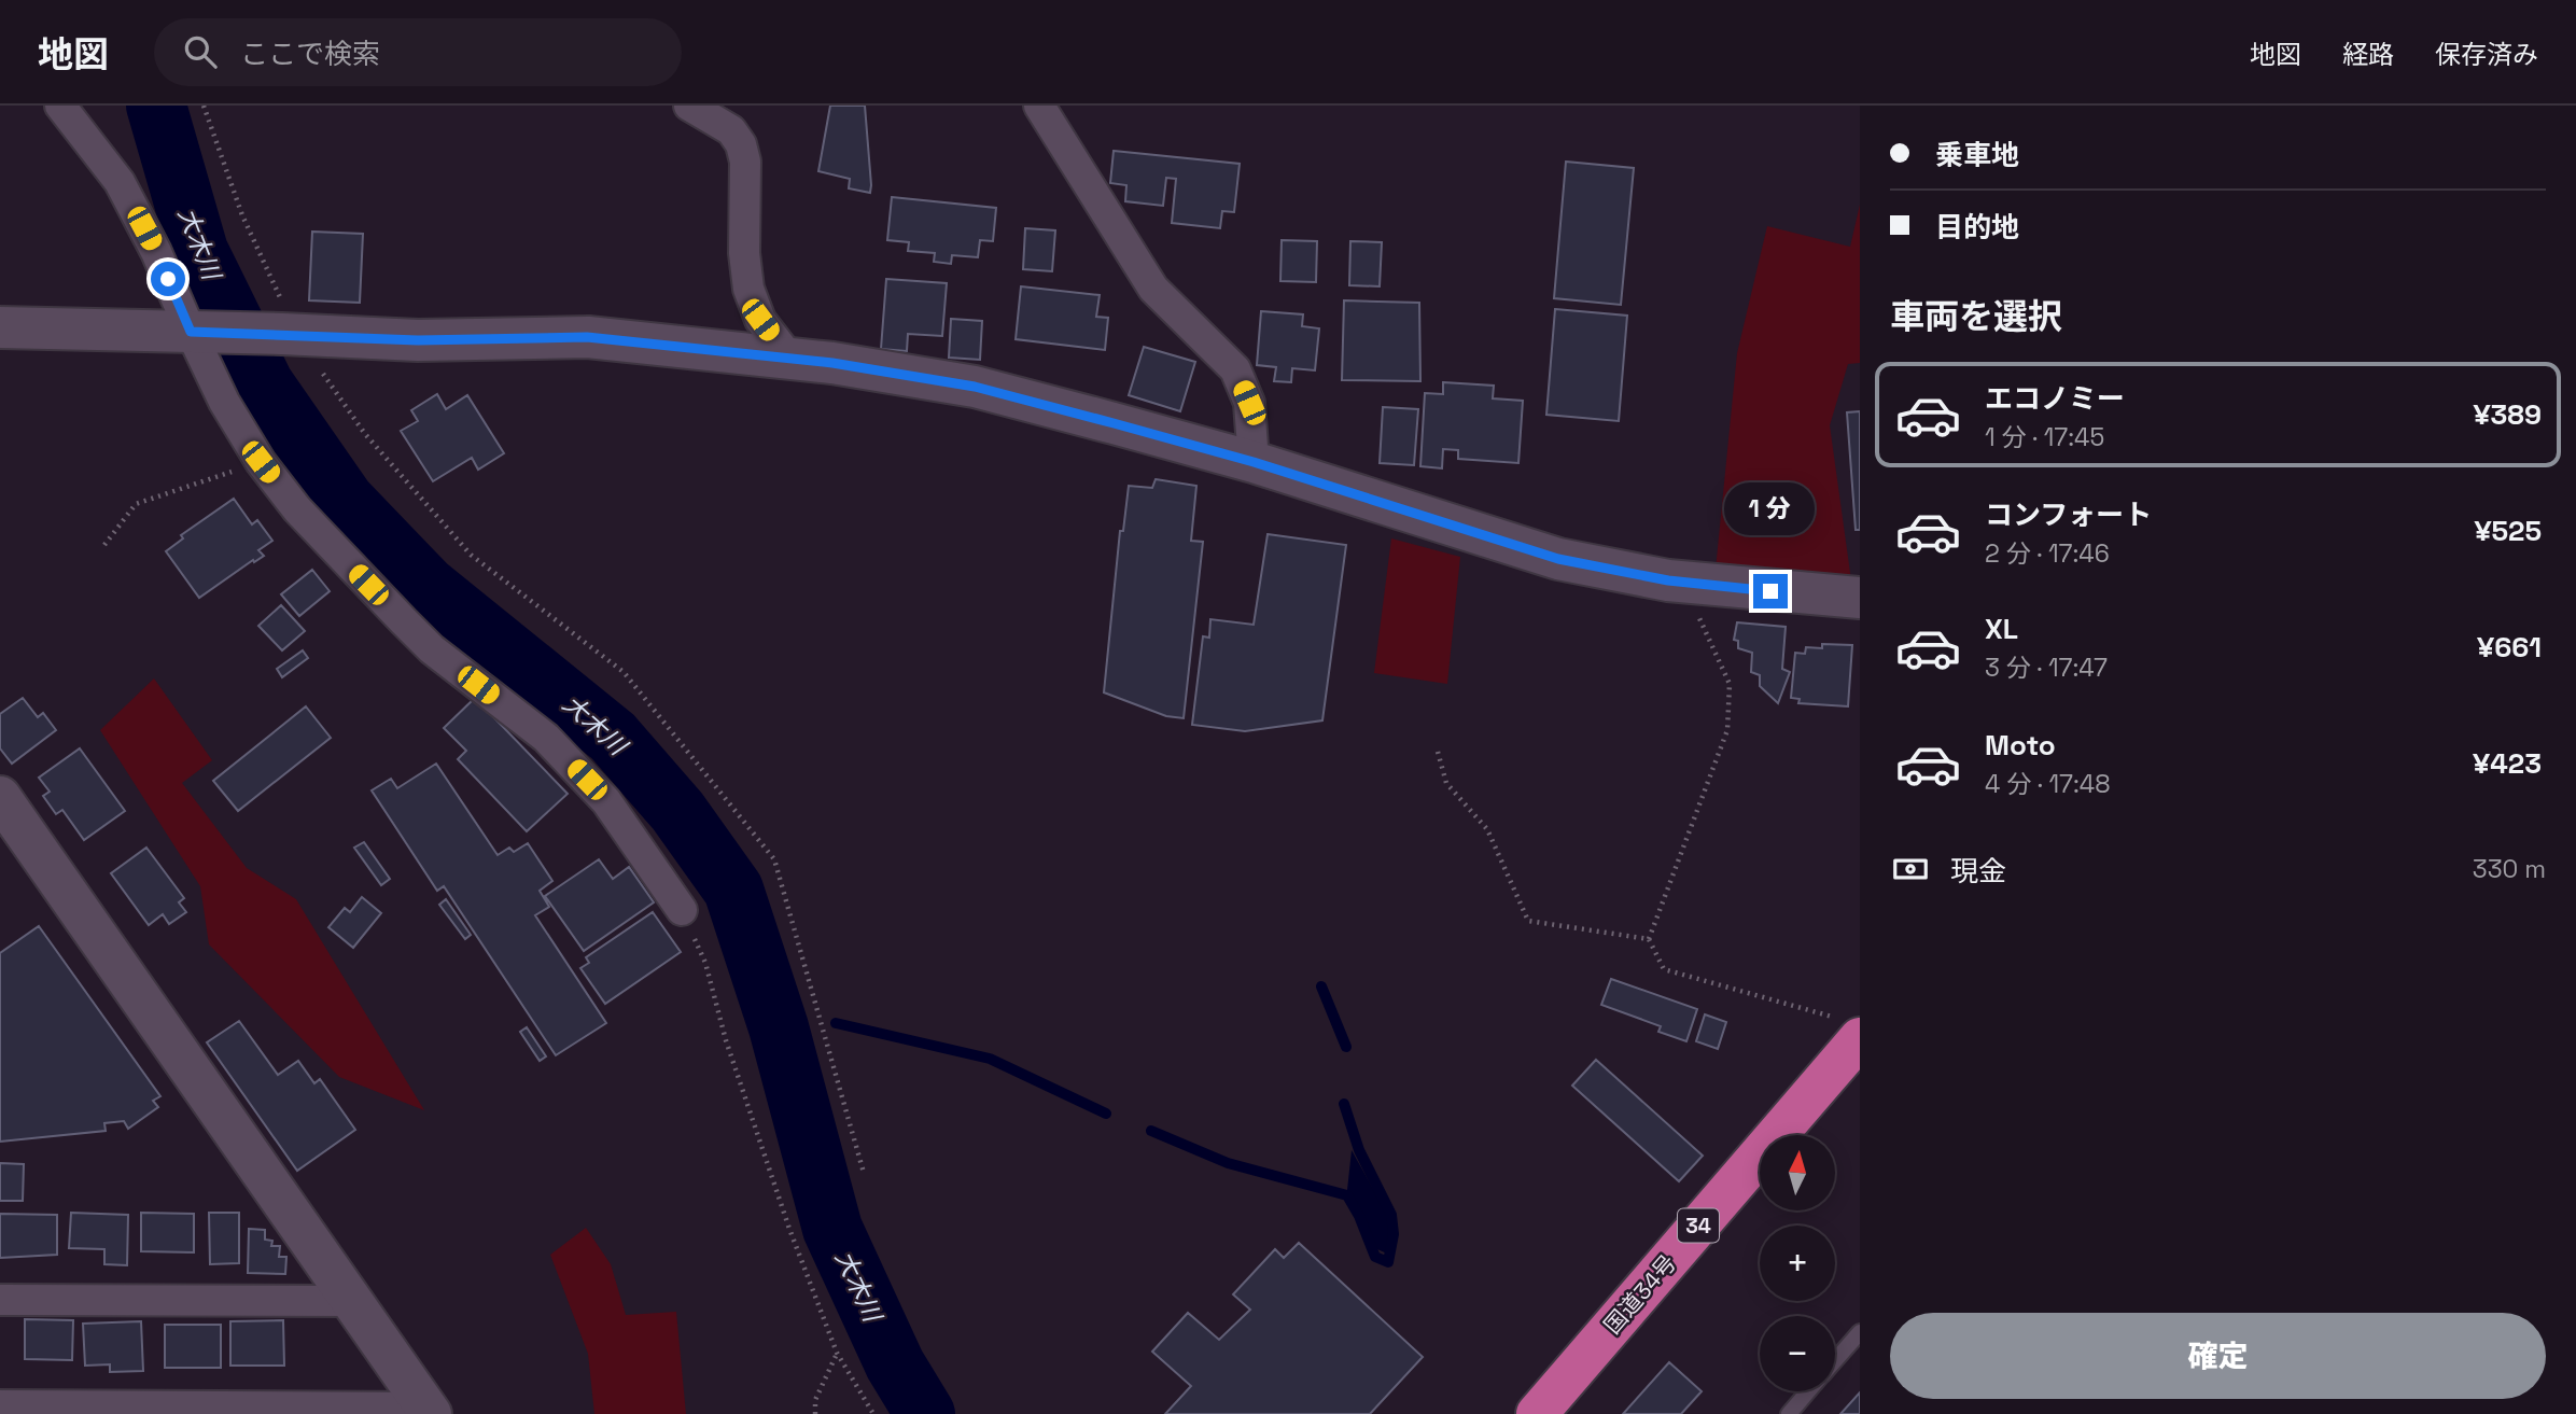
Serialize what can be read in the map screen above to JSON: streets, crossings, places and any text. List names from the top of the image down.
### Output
{
  "streets": {
    "highway": ["34", "国道34号"]
  },
  "water": ["大木川"],
  "north": "top",
  "page": {
    "header": "地図",
    "search": "ここで検索",
    "nav": ["地図", "経路", "保存済み"],
    "banner": ["乗車地", "目的地"],
    "heading": "車両を選択",
    "list": [
      {
        "name": "エコノミー",
        "note": "1 分 · 17:45",
        "value": "¥389"
      },
      {
        "name": "コンフォート",
        "note": "2 分 · 17:46",
        "value": "¥525"
      },
      {
        "name": "XL",
        "note": "3 分 · 17:47",
        "value": "¥661"
      },
      {
        "name": "Moto",
        "note": "4 分 · 17:48",
        "value": "¥423"
      }
    ],
    "bubble": "1 分",
    "pay": ["現金", "330 m"],
    "map_buttons": ["+", "−"],
    "buttons": "確定"
  }
}
